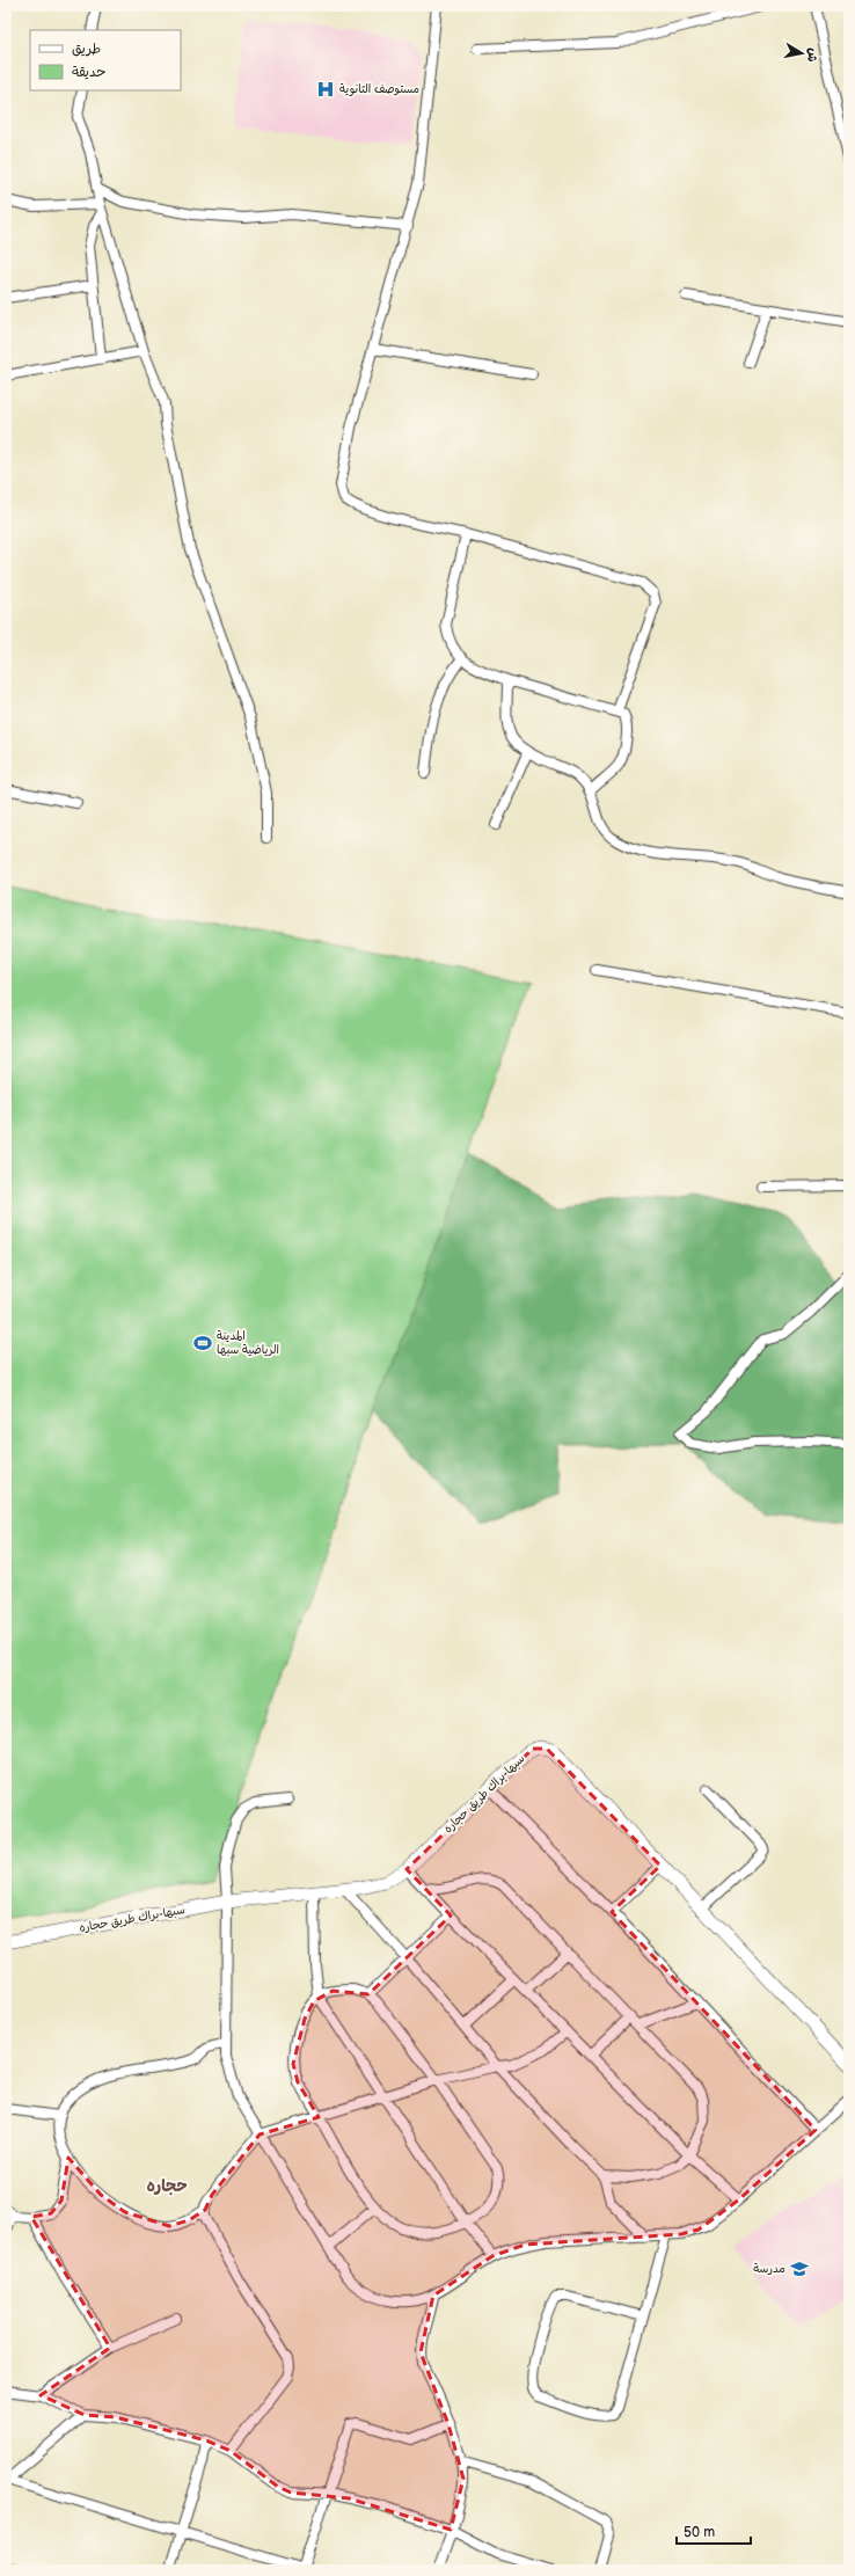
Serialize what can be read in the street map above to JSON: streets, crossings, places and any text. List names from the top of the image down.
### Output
{
  "streets": {
    "main road": ["سبها-براك طريق حجاره"]
  },
  "districts": ["حجاره"],
  "places": {
    "hospital": ["مستوصف الثانوية"],
    "sports": ["المدينة الرياضية سبها"],
    "school or university": ["مدرسة"]
  },
  "legend": ["طريق", "حديقة"],
  "scale_bar": "50 m",
  "north": "right"
}
